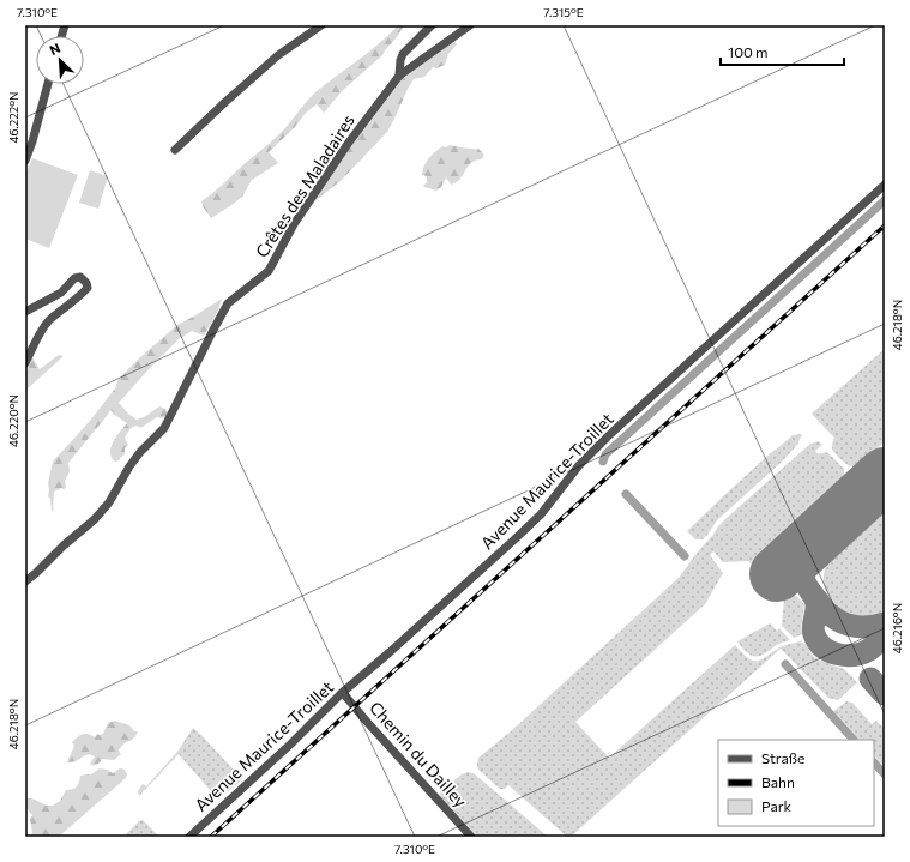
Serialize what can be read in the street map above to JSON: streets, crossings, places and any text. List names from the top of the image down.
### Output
{
  "streets": {
    "street": ["Crêtes des Maladaires", "Avenue Maurice-Troillet", "Chemin du Dailley"]
  },
  "crossings": [
    ["Avenue Maurice-Troillet", "Chemin du Dailley"]
  ],
  "legend": ["Straße", "Bahn", "Park"],
  "scale_bar": "100 m",
  "north": "top left",
  "coordinates": [
    "7.310°E",
    "7.315°E",
    "46.222°N",
    "46.218°N",
    "46.220°N",
    "46.216°N"
  ]
}
